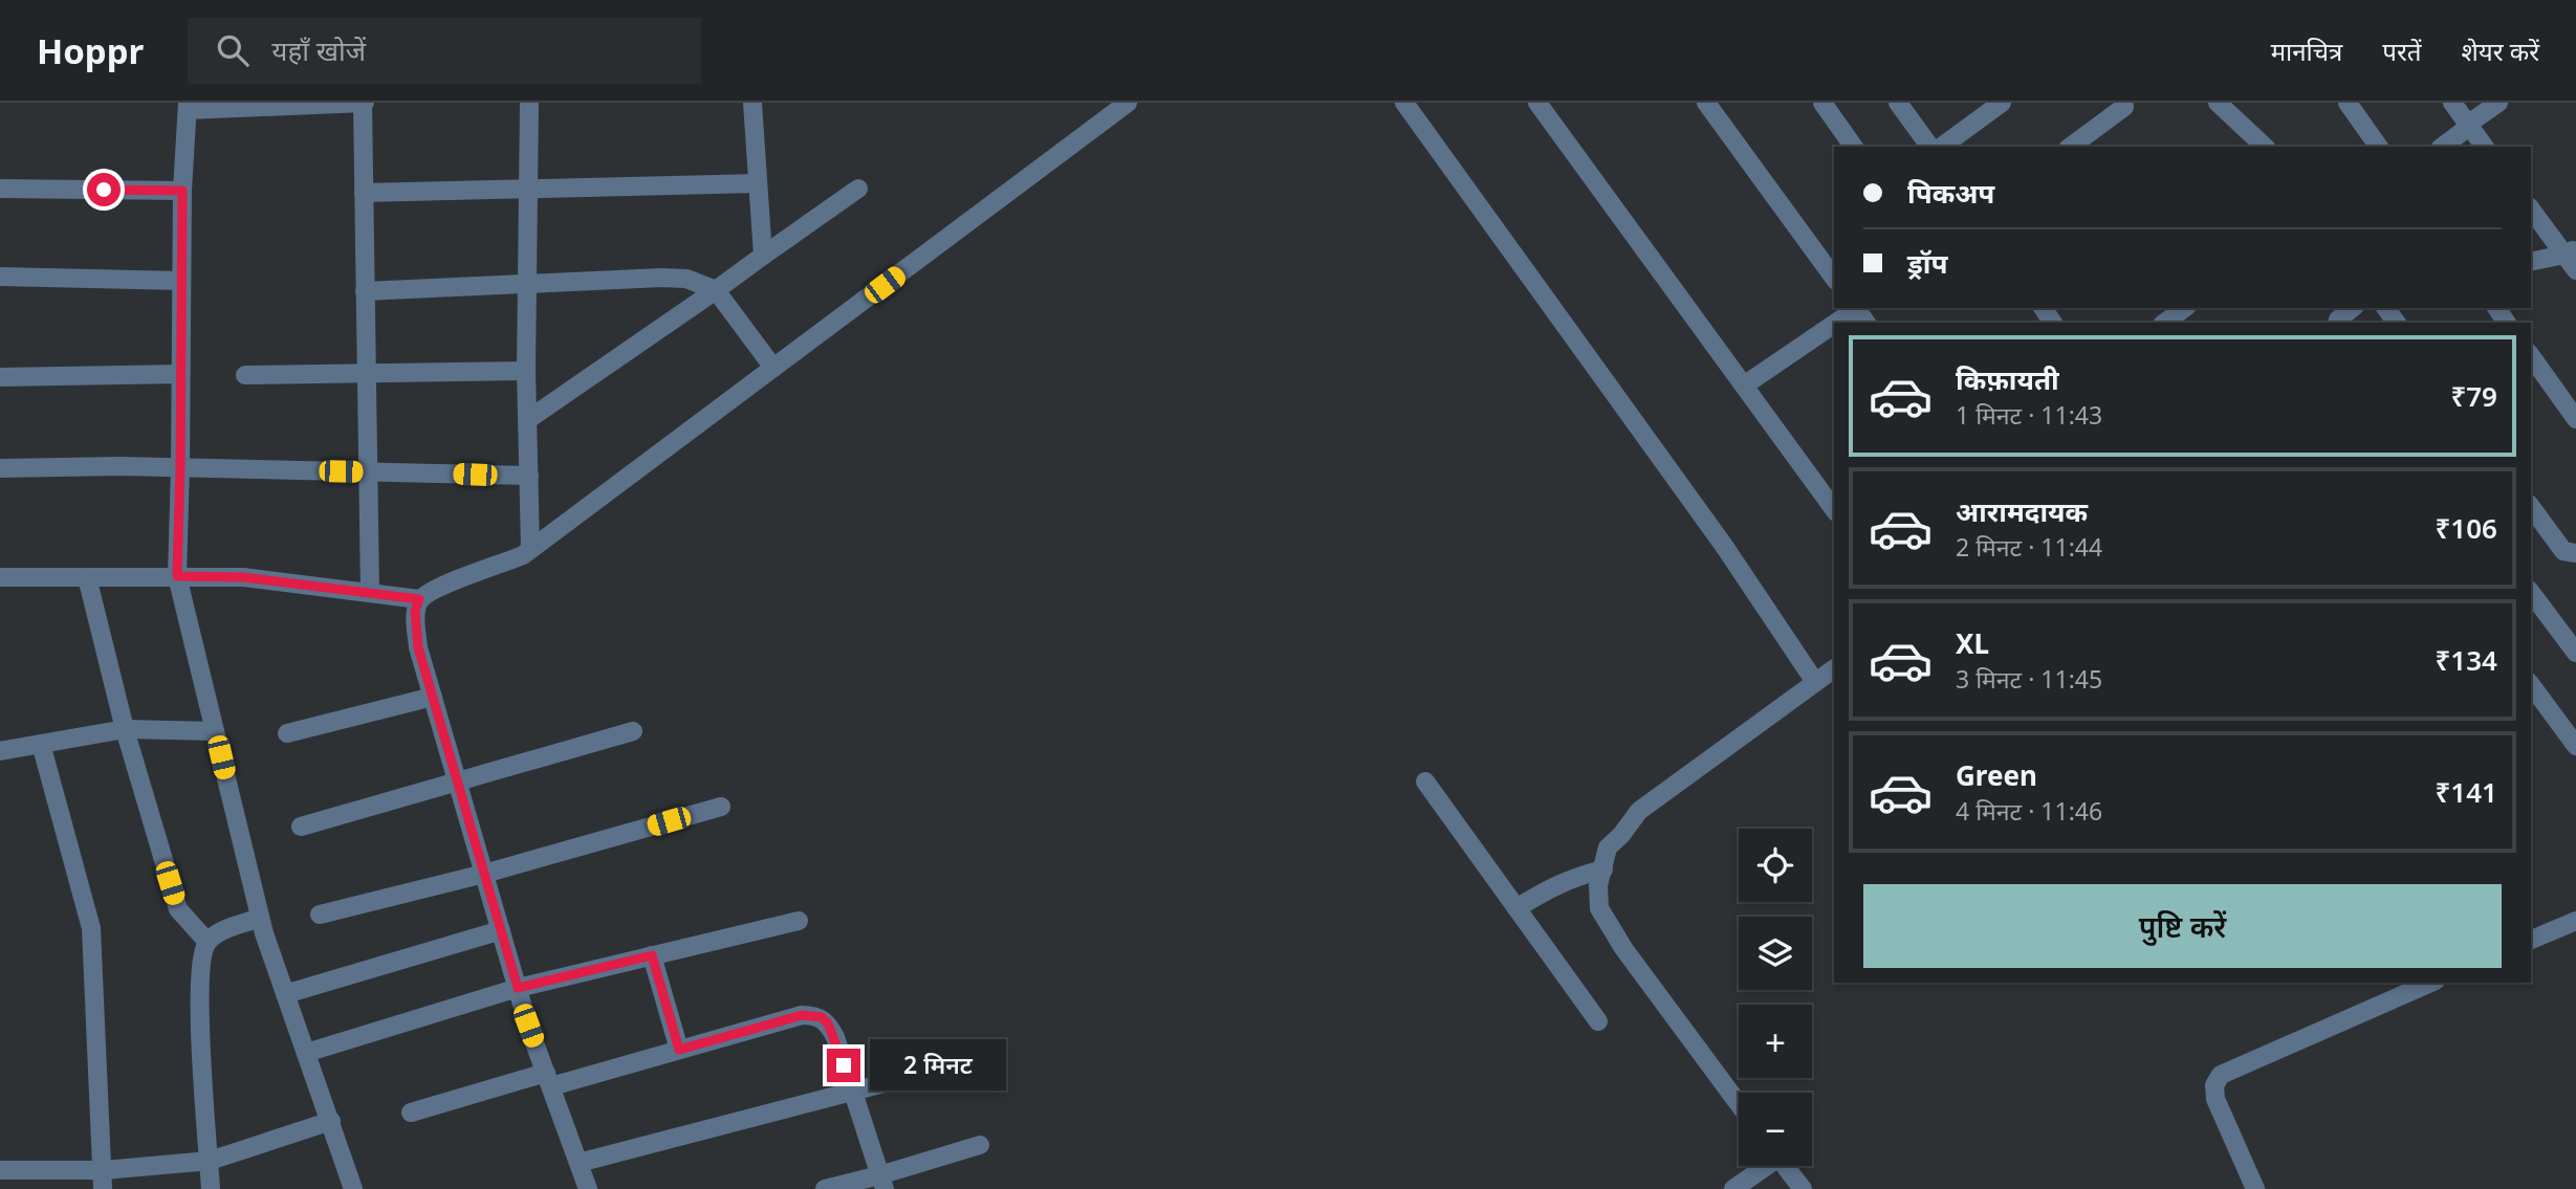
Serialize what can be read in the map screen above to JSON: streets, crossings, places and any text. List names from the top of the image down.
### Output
{
  "page": {
    "header": "Hoppr",
    "search": "यहाँ खोजें",
    "nav": ["मानचित्र", "परतें", "शेयर करें"],
    "banner": ["पिकअप", "ड्रॉप"],
    "list": [
      {
        "name": "किफ़ायती",
        "note": "1 मिनट · 11:43",
        "value": "₹79"
      },
      {
        "name": "आरामदायक",
        "note": "2 मिनट · 11:44",
        "value": "₹106"
      },
      {
        "name": "XL",
        "note": "3 मिनट · 11:45",
        "value": "₹134"
      },
      {
        "name": "Green",
        "note": "4 मिनट · 11:46",
        "value": "₹141"
      }
    ],
    "map_buttons": ["+", "−"],
    "buttons": "पुष्टि करें",
    "bubble": "2 मिनट"
  }
}
